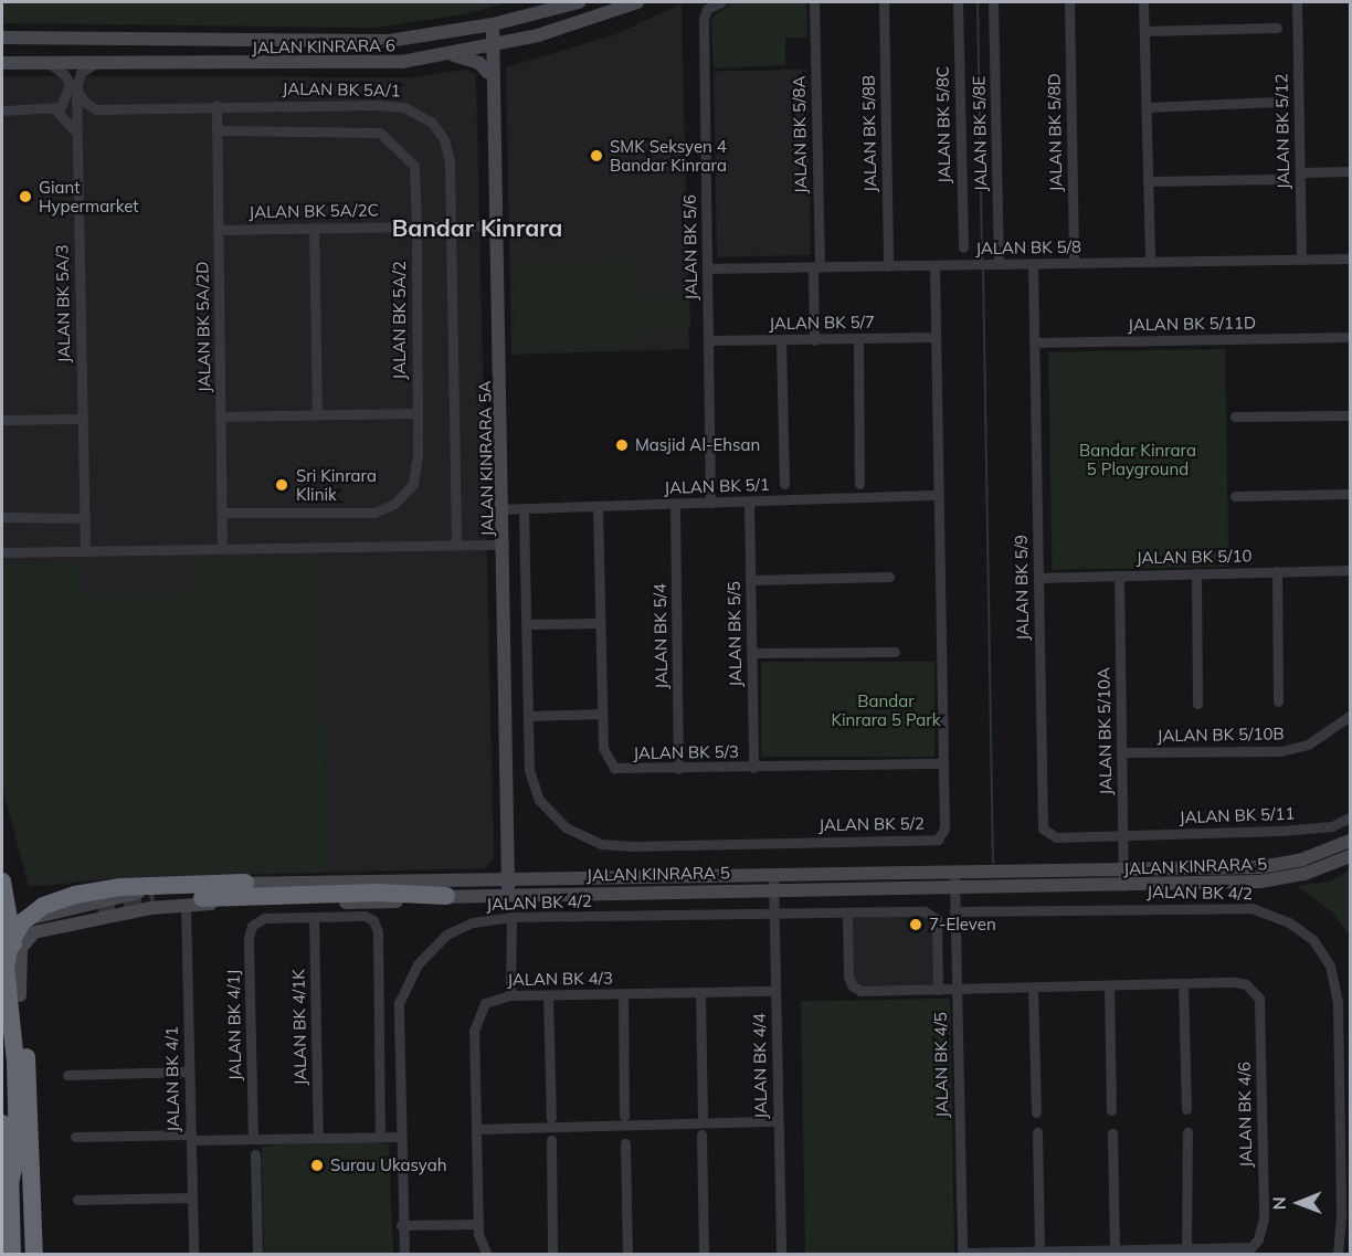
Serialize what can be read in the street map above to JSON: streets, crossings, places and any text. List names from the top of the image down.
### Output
{
  "streets": {
    "main road": ["JALAN KINRARA 6", "JALAN KINRARA 5A", "JALAN KINRARA 5"],
    "street": [
      "JALAN BK 5A/1",
      "JALAN BK 5/8C",
      "JALAN BK 5/12",
      "JALAN BK 5/8D",
      "JALAN BK 5/8B",
      "JALAN BK 5/8E",
      "JALAN BK 5/8A",
      "JALAN BK 5A/2C",
      "JALAN BK 5/6",
      "JALAN BK 5/8",
      "JALAN BK 5A/3",
      "JALAN BK 5A/2",
      "JALAN BK 5/7",
      "JALAN BK 5/11D",
      "JALAN BK 5A/2D",
      "JALAN BK 5/1",
      "JALAN BK 5/10",
      "JALAN BK 5/9",
      "JALAN BK 5/5",
      "JALAN BK 5/4",
      "JALAN BK 5/10A",
      "JALAN BK 5/10B",
      "JALAN BK 5/3",
      "JALAN BK 5/11",
      "JALAN BK 5/2",
      "JALAN BK 4/2",
      "JALAN BK 4/3",
      "JALAN BK 4/1J",
      "JALAN BK 4/1K",
      "JALAN BK 4/5",
      "JALAN BK 4/4",
      "JALAN BK 4/1",
      "JALAN BK 4/6"
    ]
  },
  "crossings": [
    ["JALAN KINRARA 6", "JALAN KINRARA 5A"],
    ["JALAN BK 5A/1", "JALAN BK 5A/2C"],
    ["JALAN BK 5A/1", "JALAN BK 5A/2D"],
    ["JALAN BK 5/12", "JALAN BK 5/8"],
    ["JALAN BK 5/8D", "JALAN BK 5/8"],
    ["JALAN BK 5/8B", "JALAN BK 5/8"],
    ["JALAN BK 5/8E", "JALAN BK 5/8"],
    ["JALAN BK 5/8A", "JALAN BK 5/8"],
    ["JALAN BK 5/8A", "JALAN BK 5/7"],
    ["JALAN BK 5A/2C", "JALAN BK 5A/2"],
    ["JALAN BK 5A/2C", "JALAN BK 5A/2D"],
    ["JALAN BK 5A/2C", "JALAN KINRARA 5A"],
    ["JALAN BK 5/6", "JALAN BK 5/8"],
    ["JALAN BK 5/6", "JALAN BK 5/7"],
    ["JALAN BK 5/6", "JALAN BK 5/1"],
    ["JALAN BK 5/8", "JALAN BK 5/9"],
    ["JALAN BK 5/8", "JALAN BK 5/2"],
    ["JALAN BK 5A/2", "JALAN BK 5A/2D"],
    ["JALAN BK 5/7", "JALAN BK 5/2"],
    ["JALAN BK 5/11D", "JALAN BK 5/9"],
    ["JALAN KINRARA 5A", "JALAN BK 5/1"],
    ["JALAN KINRARA 5A", "JALAN KINRARA 5"],
    ["JALAN BK 5/1", "JALAN BK 5/5"],
    ["JALAN BK 5/1", "JALAN BK 5/4"],
    ["JALAN BK 5/1", "JALAN BK 5/3"],
    ["JALAN BK 5/1", "JALAN BK 5/2"],
    ["JALAN BK 5/10", "JALAN BK 5/9"],
    ["JALAN BK 5/10", "JALAN BK 5/10A"],
    ["JALAN BK 5/9", "JALAN BK 5/10A"],
    ["JALAN BK 5/9", "JALAN BK 5/11"],
    ["JALAN BK 5/5", "JALAN BK 5/3"],
    ["JALAN BK 5/4", "JALAN BK 5/3"],
    ["JALAN BK 5/10A", "JALAN BK 5/10B"],
    ["JALAN BK 5/10A", "JALAN BK 5/11"],
    ["JALAN BK 5/10A", "JALAN KINRARA 5"],
    ["JALAN BK 5/3", "JALAN BK 5/2"],
    ["JALAN KINRARA 5", "JALAN BK 4/5"],
    ["JALAN KINRARA 5", "JALAN BK 4/4"],
    ["JALAN BK 4/2", "JALAN BK 4/5"],
    ["JALAN BK 4/2", "JALAN BK 4/4"],
    ["JALAN BK 4/2", "JALAN BK 4/6"],
    ["JALAN BK 4/3", "JALAN BK 4/4"],
    ["JALAN BK 4/1J", "JALAN BK 4/1K"],
    ["JALAN BK 4/5", "JALAN BK 4/6"]
  ],
  "districts": ["Bandar Kinrara"],
  "parks": ["Bandar Kinrara 5 Playground", "Bandar Kinrara 5 Park"],
  "places": [
    "SMK Seksyen 4 Bandar Kinrara",
    "Giant Hypermarket",
    "Masjid Al-Ehsan",
    "Sri Kinrara Klinik",
    "7-Eleven",
    "Surau Ukasyah"
  ],
  "north": "left"
}
